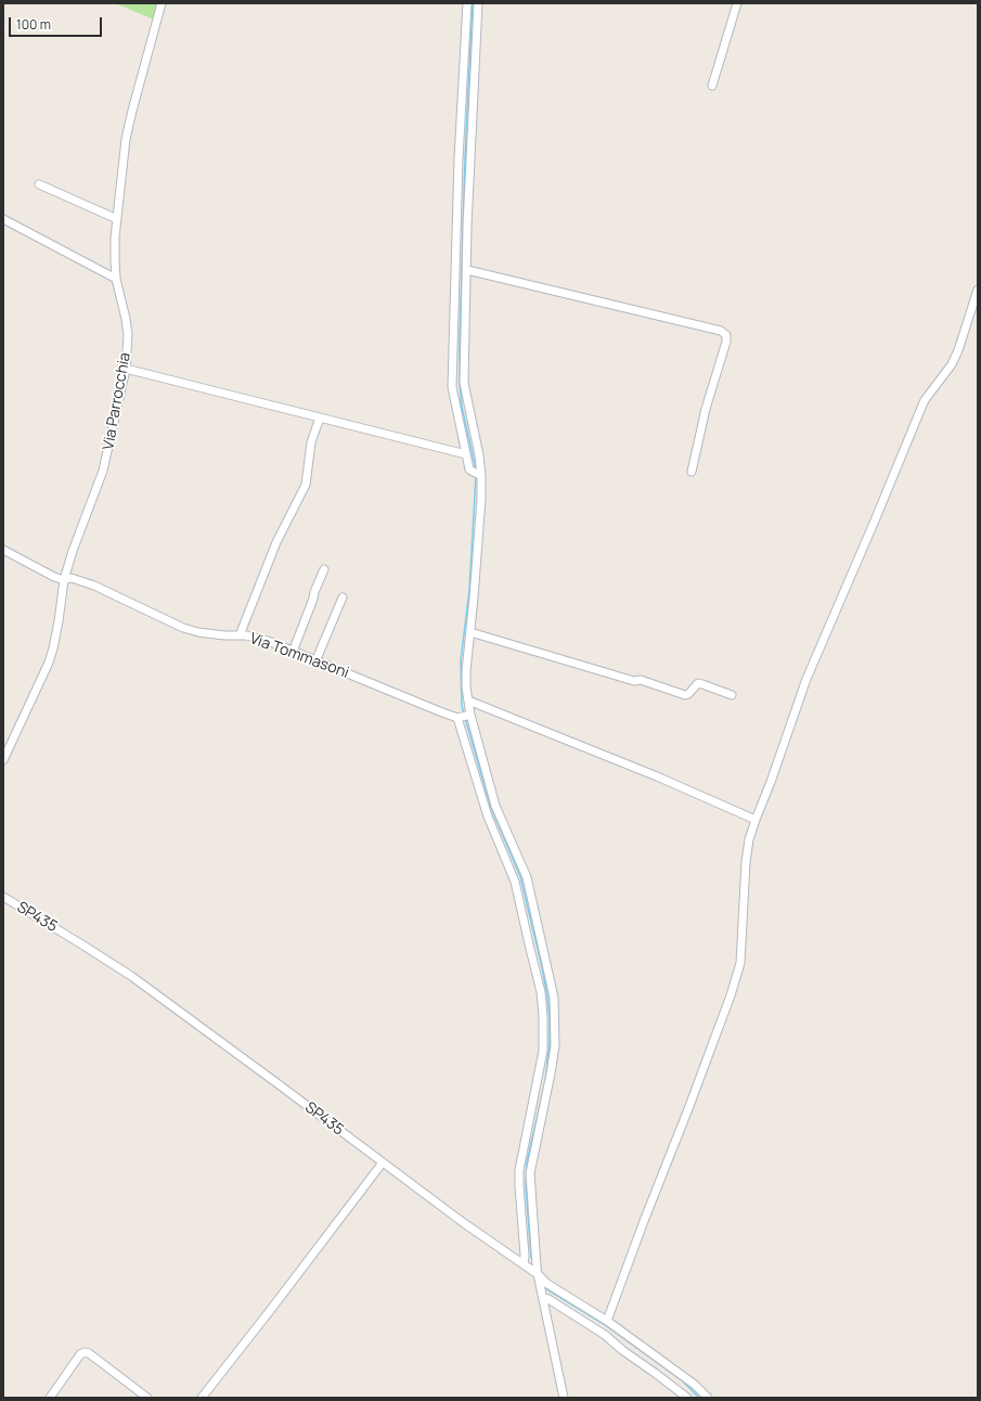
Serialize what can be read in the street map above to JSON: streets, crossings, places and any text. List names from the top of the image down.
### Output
{
  "streets": {
    "street": ["Via Parrocchia", "Via Tommasoni", "SP435"]
  },
  "crossings": [
    ["Via Parrocchia", "Via Tommasoni"]
  ],
  "scale_bar": "100 m"
}
